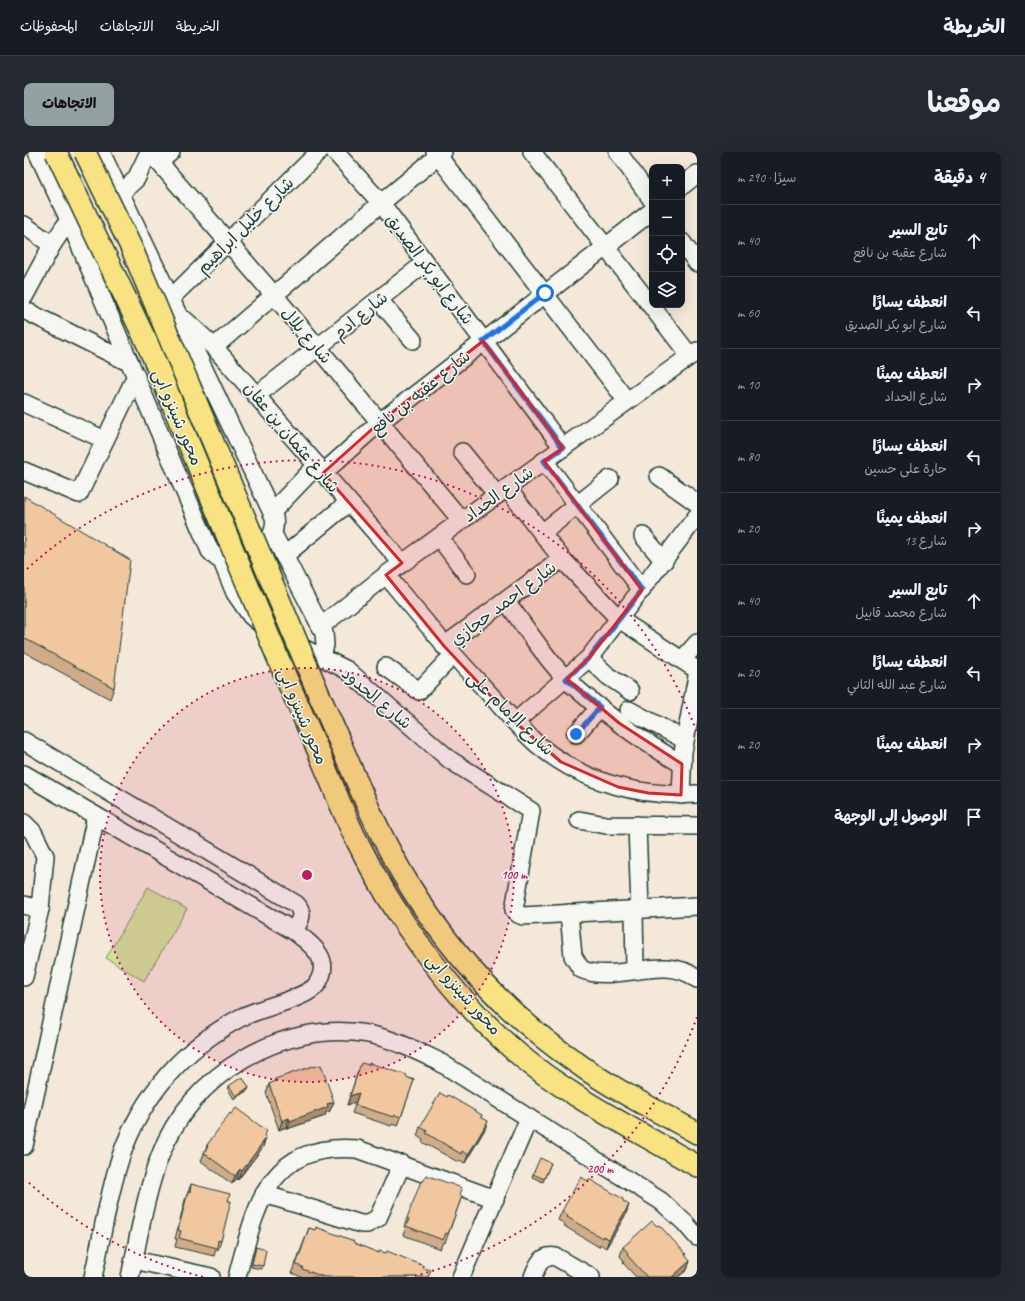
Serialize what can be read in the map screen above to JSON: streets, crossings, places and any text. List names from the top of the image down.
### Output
{
  "streets": {
    "main road": ["محور شينزو ابى"],
    "street": [
      "شارع خليل ابراهيم",
      "شارع ابو بكر الصديق",
      "شارع ادم",
      "شارع بلال",
      "شارع عقبه بن نافع",
      "شارع عثمان بن عفان",
      "شارع الحداد",
      "شارع احمد حجازي",
      "شارع الحدود",
      "شارع الإمام على"
    ]
  },
  "crossings": [
    ["شارع خليل ابراهيم", "شارع بلال"],
    ["شارع ابو بكر الصديق", "شارع ادم"],
    ["شارع ابو بكر الصديق", "شارع عقبه بن نافع"],
    ["شارع ابو بكر الصديق", "شارع الحداد"],
    ["شارع ادم", "شارع بلال"],
    ["شارع ادم", "شارع عثمان بن عفان"],
    ["شارع بلال", "شارع عقبه بن نافع"],
    ["شارع بلال", "شارع الحداد"],
    ["شارع عقبه بن نافع", "شارع عثمان بن عفان"],
    ["شارع عثمان بن عفان", "شارع الحداد"],
    ["شارع الحداد", "شارع الإمام على"],
    ["شارع احمد حجازي", "شارع الإمام على"]
  ],
  "page": {
    "header": "الخريطة",
    "nav": ["الخريطة", "الاتجاهات", "المحفوظات"],
    "title": "موقعنا",
    "buttons": "الاتجاهات",
    "heading": ["4 دقيقة", "سيرًا · 290 m"],
    "map_buttons": ["+", "−"],
    "list": [
      ["تابع السير", "شارع عقبه بن نافع", "40 m"],
      ["انعطف يسارًا", "شارع ابو بكر الصديق", "60 m"],
      ["انعطف يمينًا", "شارع الحداد", "10 m"],
      ["انعطف يسارًا", "حارة على حسين", "80 m"],
      ["انعطف يمينًا", "شارع 13", "20 m"],
      ["تابع السير", "شارع محمد قابيل", "40 m"],
      ["انعطف يسارًا", "شارع عبد الله الثاني", "20 m"],
      ["انعطف يمينًا", "20 m"],
      "الوصول إلى الوجهة"
    ]
  },
  "rings": ["100 m", "200 m"]
}
